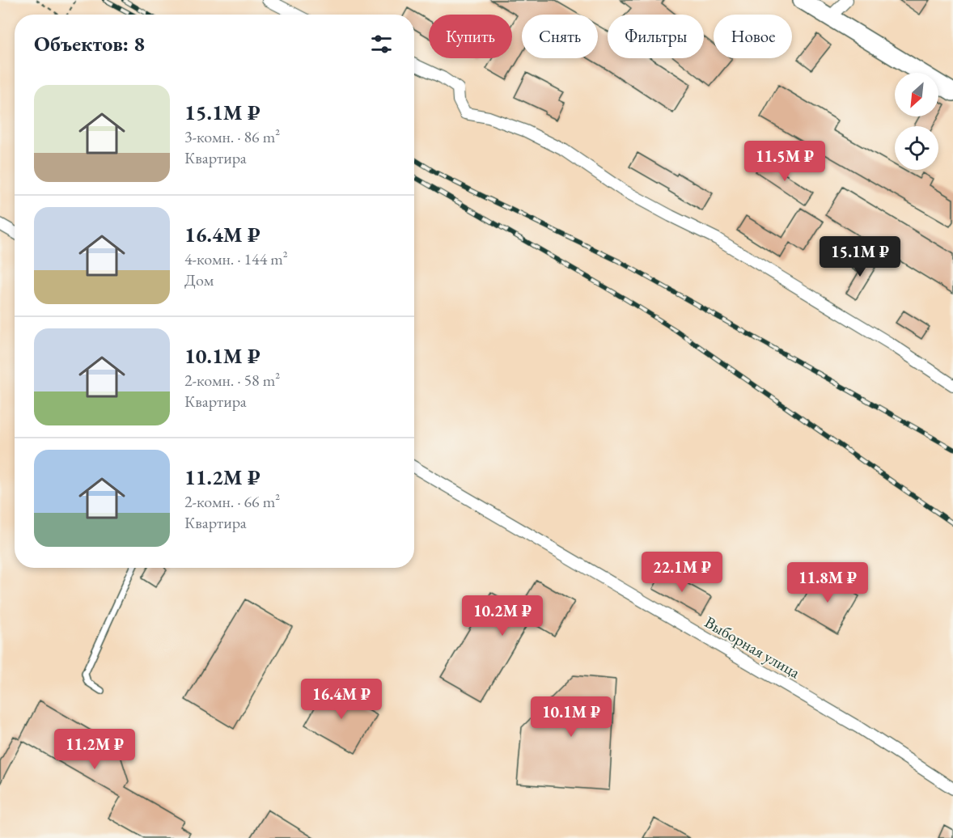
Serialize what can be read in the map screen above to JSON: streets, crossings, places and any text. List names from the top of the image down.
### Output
{
  "streets": {
    "street": ["Выборная улица"]
  },
  "north": "bottom left",
  "page": {
    "chip": [
      "Купить",
      "Снять",
      "Фильтры",
      "Новое"
    ],
    "heading": "Объектов: 8",
    "list": [
      {
        "name": "15.1M ₽",
        "note": "3-комн. · 86 m² · Квартира"
      },
      {
        "name": "16.4M ₽",
        "note": "4-комн. · 144 m² · Дом"
      },
      {
        "name": "10.1M ₽",
        "note": "2-комн. · 58 m² · Квартира"
      },
      {
        "name": "11.2M ₽",
        "note": "2-комн. · 66 m² · Квартира"
      }
    ],
    "price": [
      "11.5M ₽",
      "15.1M ₽",
      "22.1M ₽",
      "11.8M ₽",
      "10.2M ₽",
      "16.4M ₽",
      "10.1M ₽",
      "11.2M ₽"
    ]
  }
}
